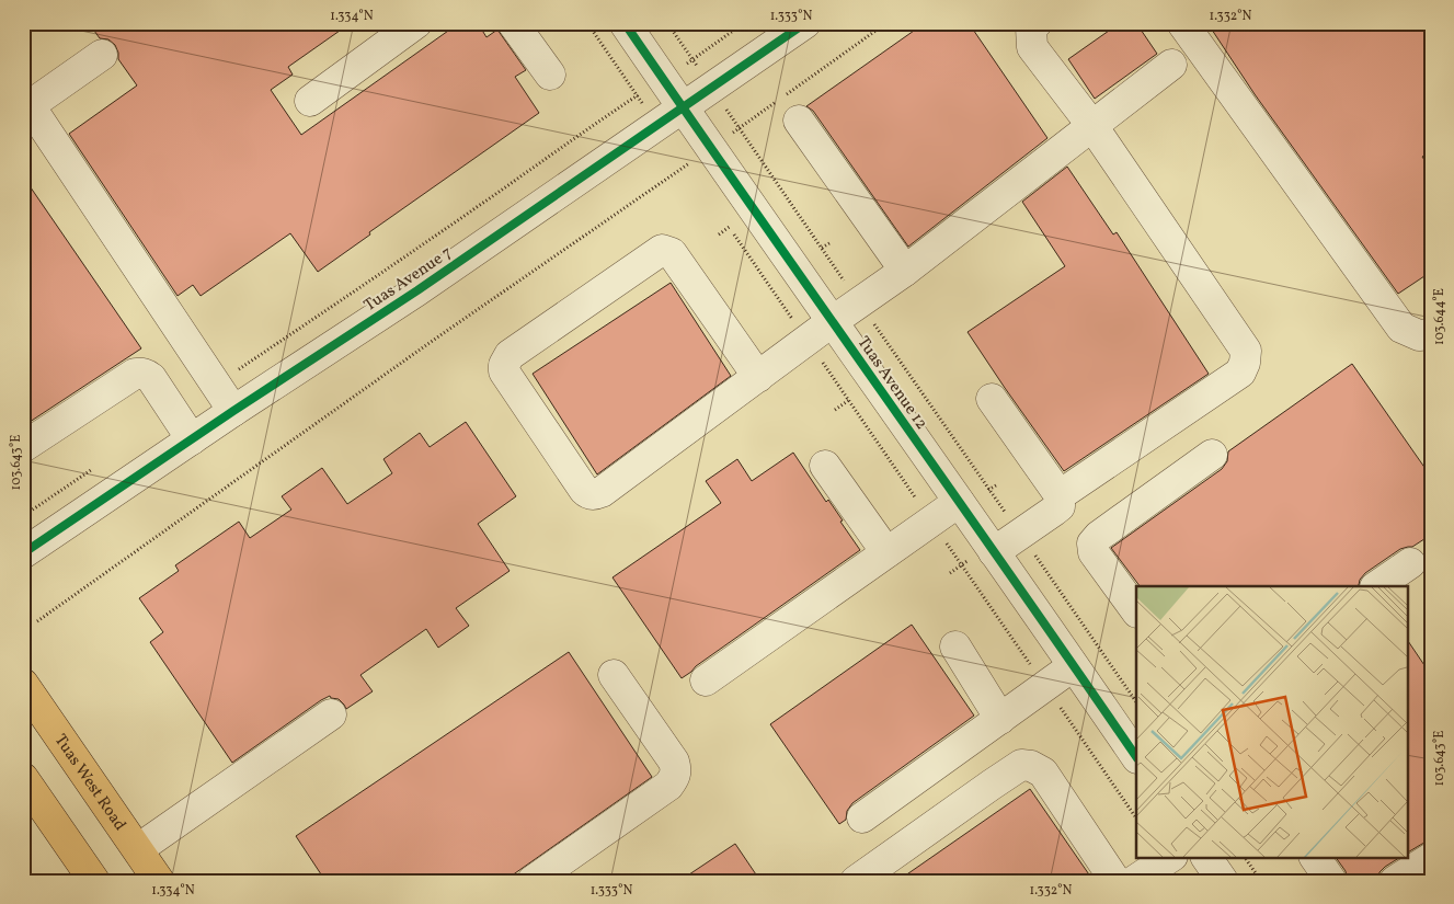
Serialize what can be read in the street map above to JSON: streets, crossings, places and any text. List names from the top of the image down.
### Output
{
  "streets": {
    "main road": ["Tuas West Road"],
    "street": ["Tuas Avenue 7", "Tuas Avenue 12"]
  },
  "crossings": [
    ["Tuas Avenue 7", "Tuas Avenue 12"]
  ],
  "coordinates": [
    "1.334°N",
    "1.333°N",
    "1.332°N",
    "103.644°E",
    "103.643°E"
  ]
}
